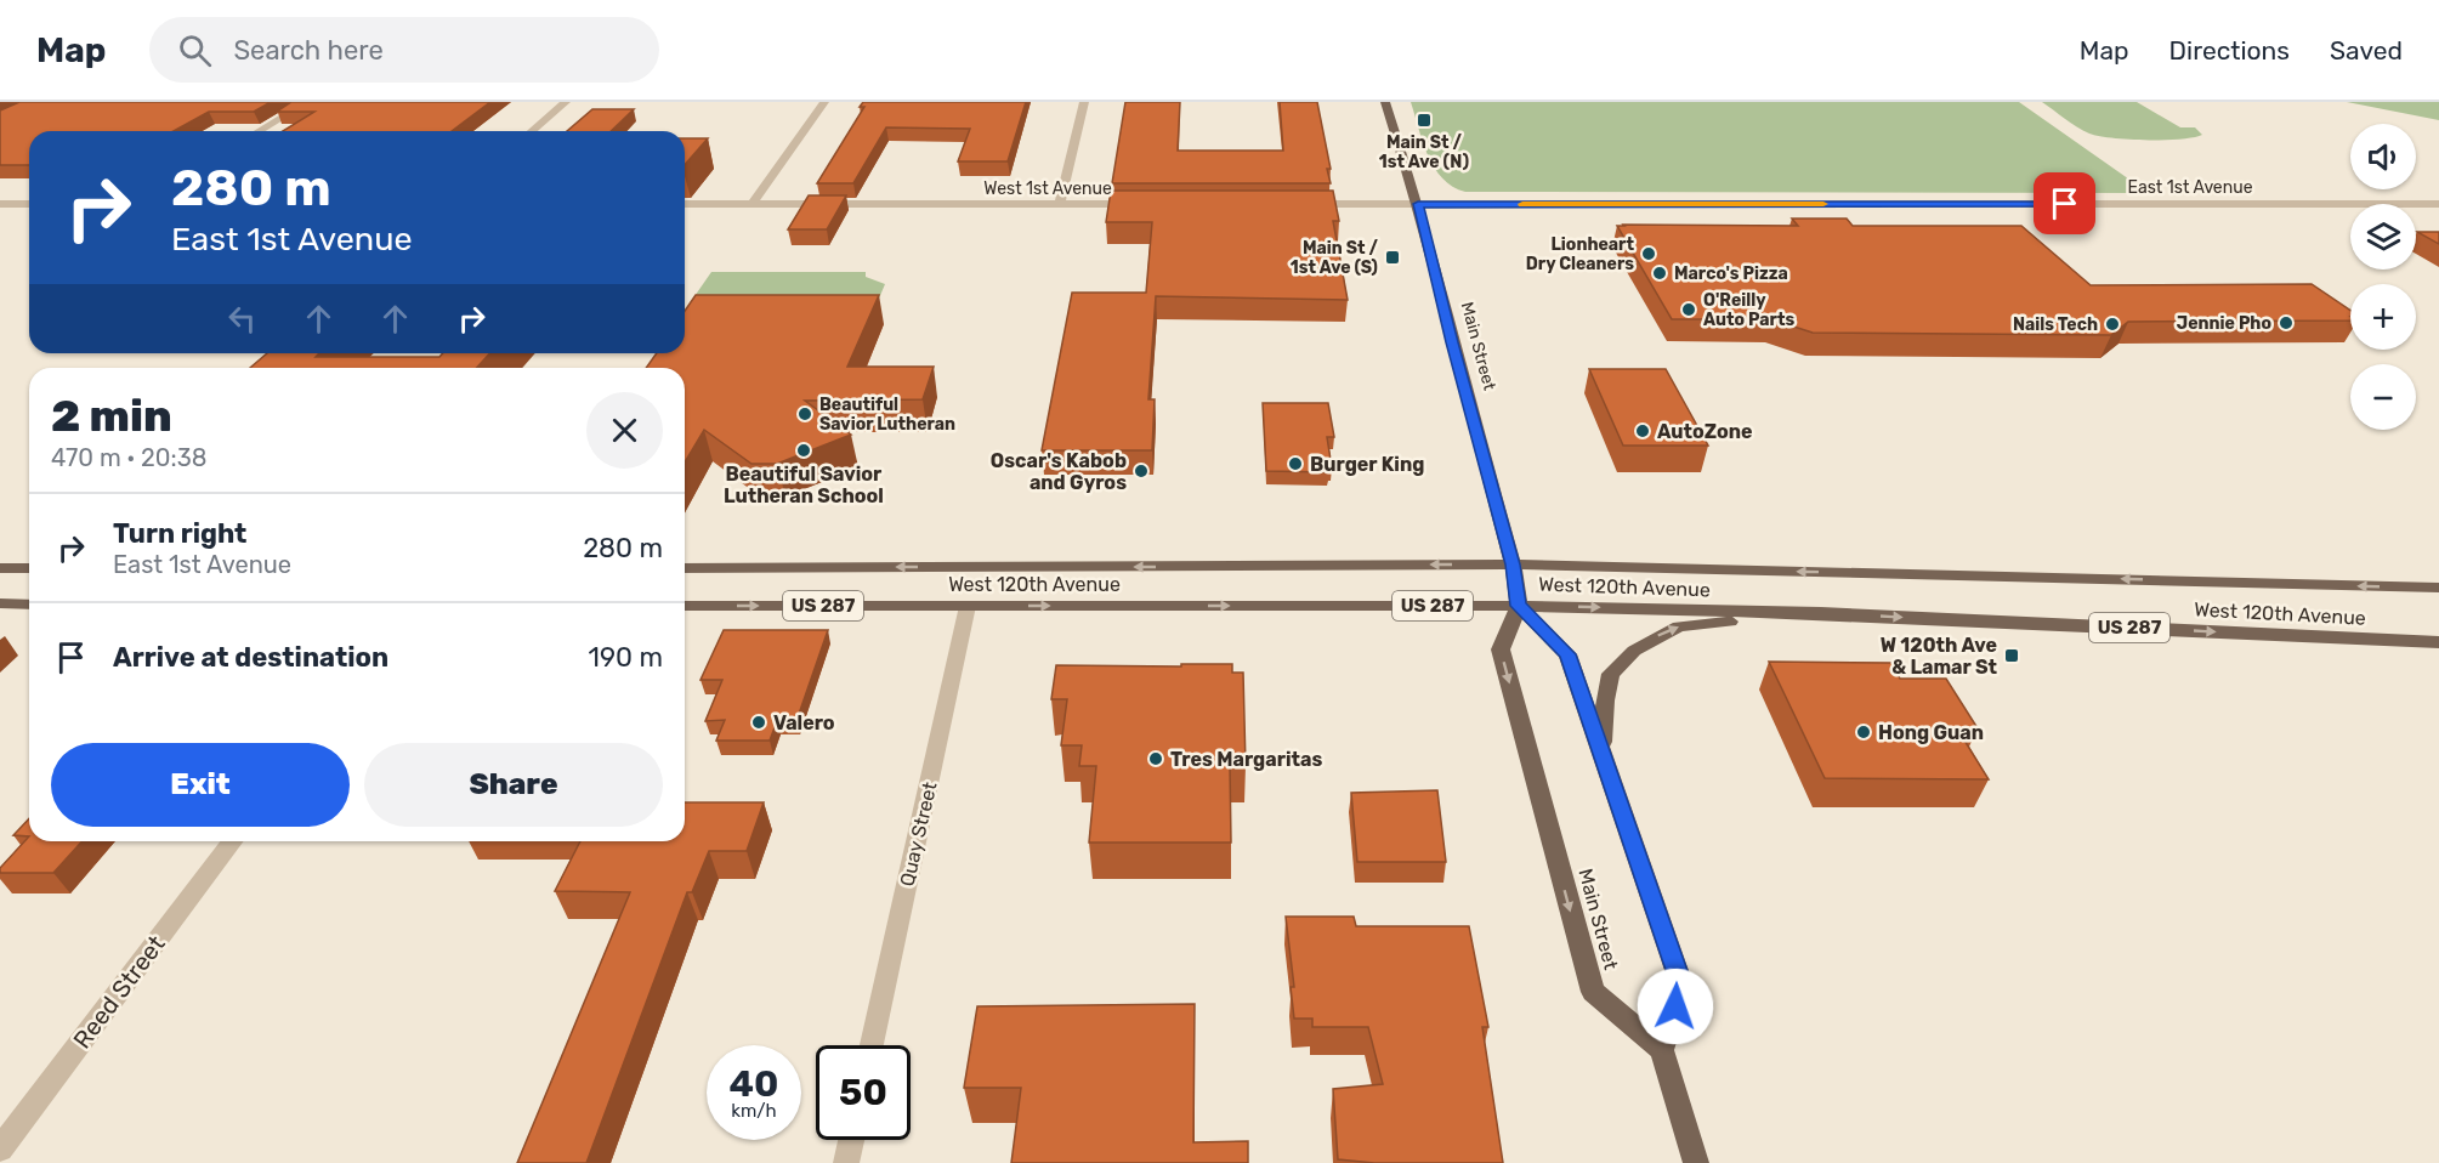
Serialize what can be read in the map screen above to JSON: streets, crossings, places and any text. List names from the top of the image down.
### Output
{
  "streets": {
    "main road": ["Main Street", "West 120th Avenue", "US 287"],
    "street": [
      "East 1st Avenue",
      "West 1st Avenue",
      "Quay Street",
      "Reed Street"
    ]
  },
  "crossings": [
    ["East 1st Avenue", "Main Street"],
    ["Main Street", "West 120th Avenue"],
    ["West 120th Avenue", "Quay Street"]
  ],
  "places": {
    "transit": ["Main St / 1st Ave (N)", "Main St / 1st Ave (S)", "W 120th Ave & Lamar St"],
    "other": [
      "Lionheart Dry Cleaners",
      "Marco's Pizza",
      "O'Reilly Auto Parts",
      "Jennie Pho",
      "Nails Tech",
      "Beautiful Savior Lutheran",
      "AutoZone",
      "Beautiful Savior Lutheran School",
      "Burger King",
      "Oscar's Kabob and Gyros",
      "Valero",
      "Hong Guan",
      "Tres Margaritas"
    ]
  },
  "page": {
    "header": "Map",
    "search": "Search here",
    "nav": ["Map", "Directions", "Saved"],
    "map_buttons": ["+", "−"],
    "turn": ["280 m", "East 1st Avenue"],
    "heading": ["2 min", "470 m · 20:38"],
    "list": [
      {
        "name": "Turn right",
        "note": "East 1st Avenue",
        "value": "280 m"
      },
      {
        "name": "Arrive at destination",
        "value": "190 m"
      }
    ],
    "buttons": ["Exit", "Share"],
    "speed": "40 km/h",
    "limit": "50"
  }
}
